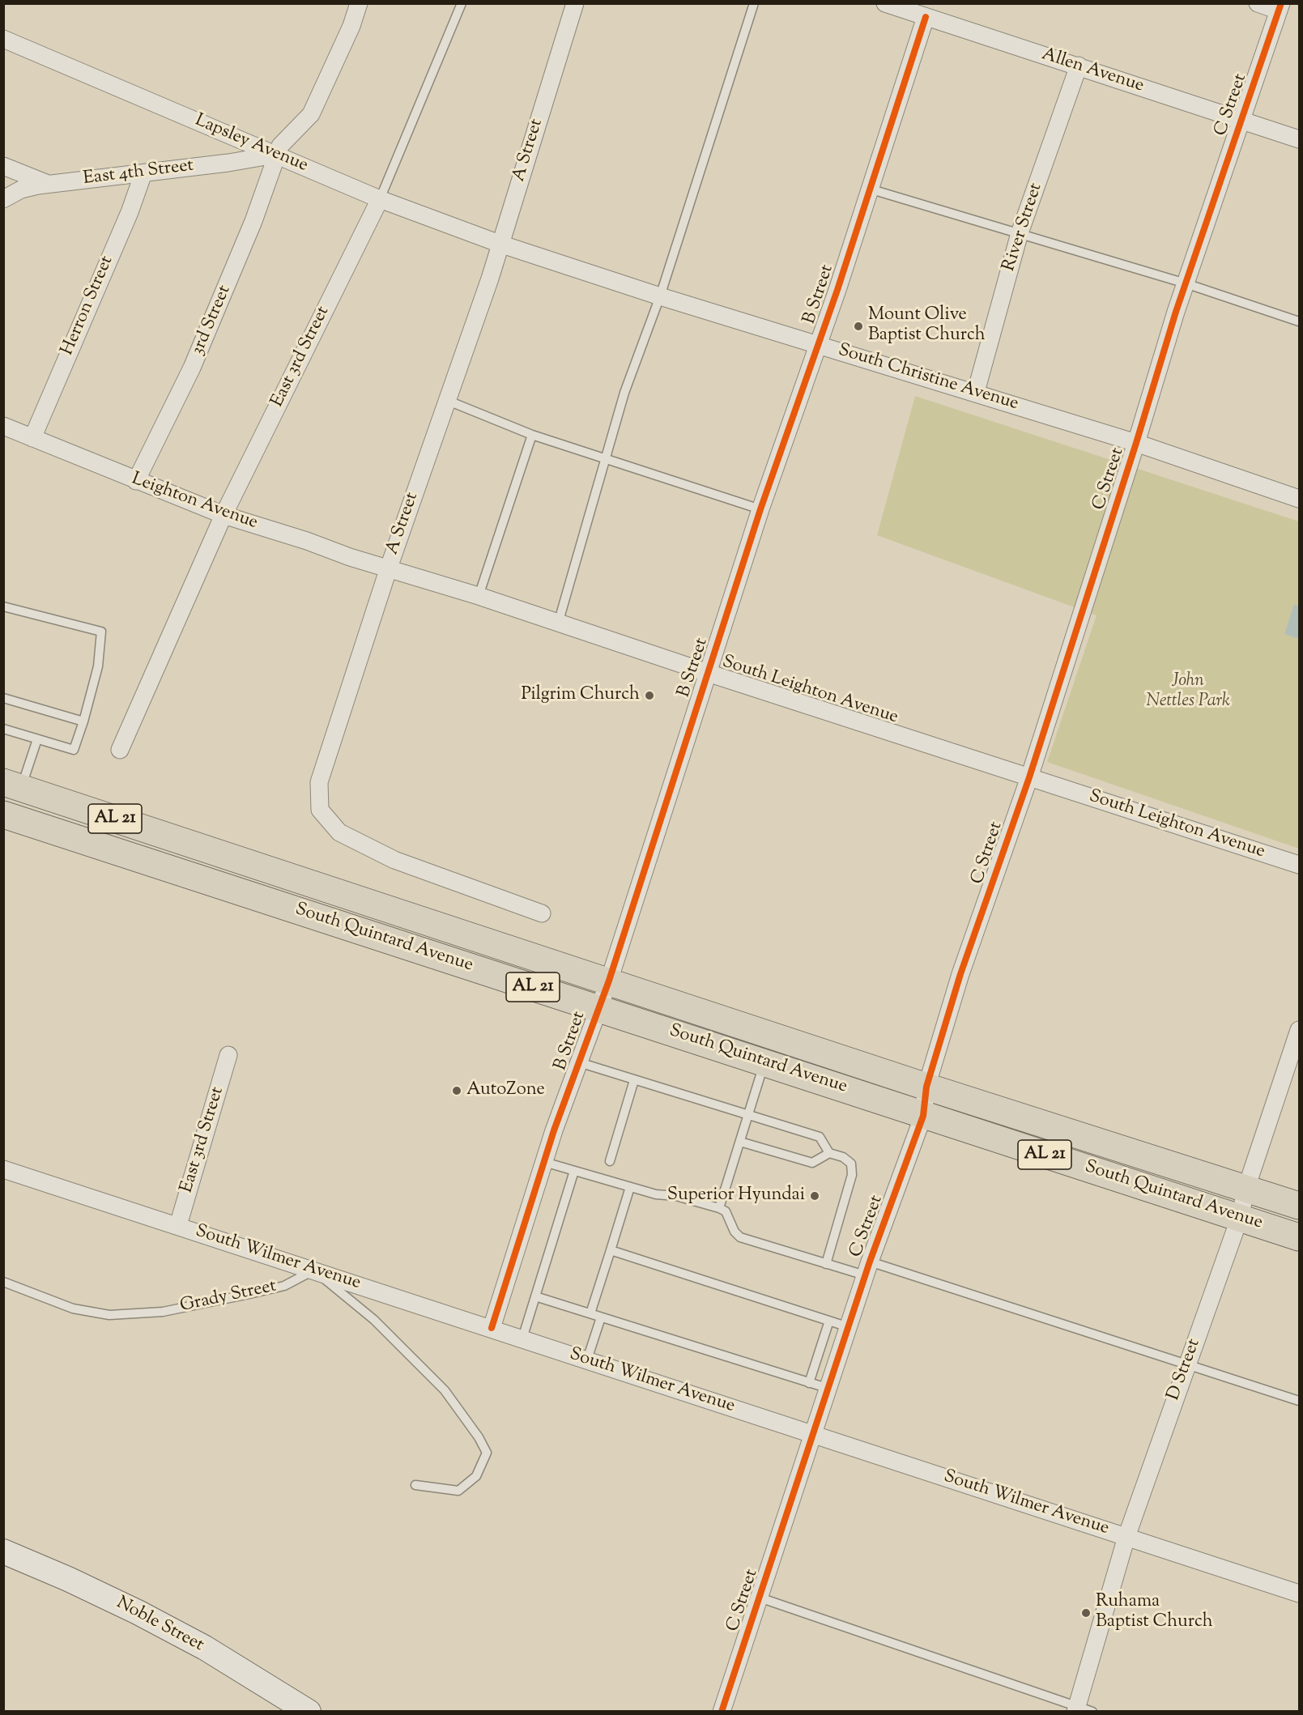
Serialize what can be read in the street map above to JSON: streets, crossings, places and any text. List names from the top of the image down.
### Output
{
  "streets": {
    "highway": ["AL 21", "South Quintard Avenue"],
    "main road": ["Noble Street"],
    "street": [
      "Allen Avenue",
      "C Street",
      "Lapsley Avenue",
      "A Street",
      "East 4th Street",
      "River Street",
      "B Street",
      "Herron Street",
      "3rd Street",
      "East 3rd Street",
      "South Christine Avenue",
      "Leighton Avenue",
      "South Leighton Avenue",
      "South Wilmer Avenue",
      "D Street"
    ],
    "lane": ["Grady Street"]
  },
  "crossings": [
    ["Allen Avenue", "C Street"],
    ["Allen Avenue", "River Street"],
    ["Allen Avenue", "B Street"],
    ["C Street", "South Christine Avenue"],
    ["C Street", "South Leighton Avenue"],
    ["C Street", "South Quintard Avenue"],
    ["C Street", "South Wilmer Avenue"],
    ["Lapsley Avenue", "A Street"],
    ["Lapsley Avenue", "East 4th Street"],
    ["Lapsley Avenue", "3rd Street"],
    ["Lapsley Avenue", "East 3rd Street"],
    ["Lapsley Avenue", "South Christine Avenue"],
    ["A Street", "South Christine Avenue"],
    ["A Street", "Leighton Avenue"],
    ["A Street", "South Leighton Avenue"],
    ["East 4th Street", "Herron Street"],
    ["East 4th Street", "3rd Street"],
    ["River Street", "South Christine Avenue"],
    ["B Street", "South Christine Avenue"],
    ["B Street", "South Leighton Avenue"],
    ["B Street", "South Quintard Avenue"],
    ["B Street", "South Wilmer Avenue"],
    ["Herron Street", "Leighton Avenue"],
    ["3rd Street", "Leighton Avenue"],
    ["East 3rd Street", "Leighton Avenue"],
    ["East 3rd Street", "South Wilmer Avenue"],
    ["Leighton Avenue", "South Leighton Avenue"],
    ["South Quintard Avenue", "D Street"],
    ["South Wilmer Avenue", "Grady Street"],
    ["South Wilmer Avenue", "D Street"]
  ],
  "parks": ["John Nettles Park"],
  "places": [
    "Mount Olive Baptist Church",
    "Pilgrim Church",
    "AutoZone",
    "Superior Hyundai",
    "Ruhama Baptist Church"
  ]
}
